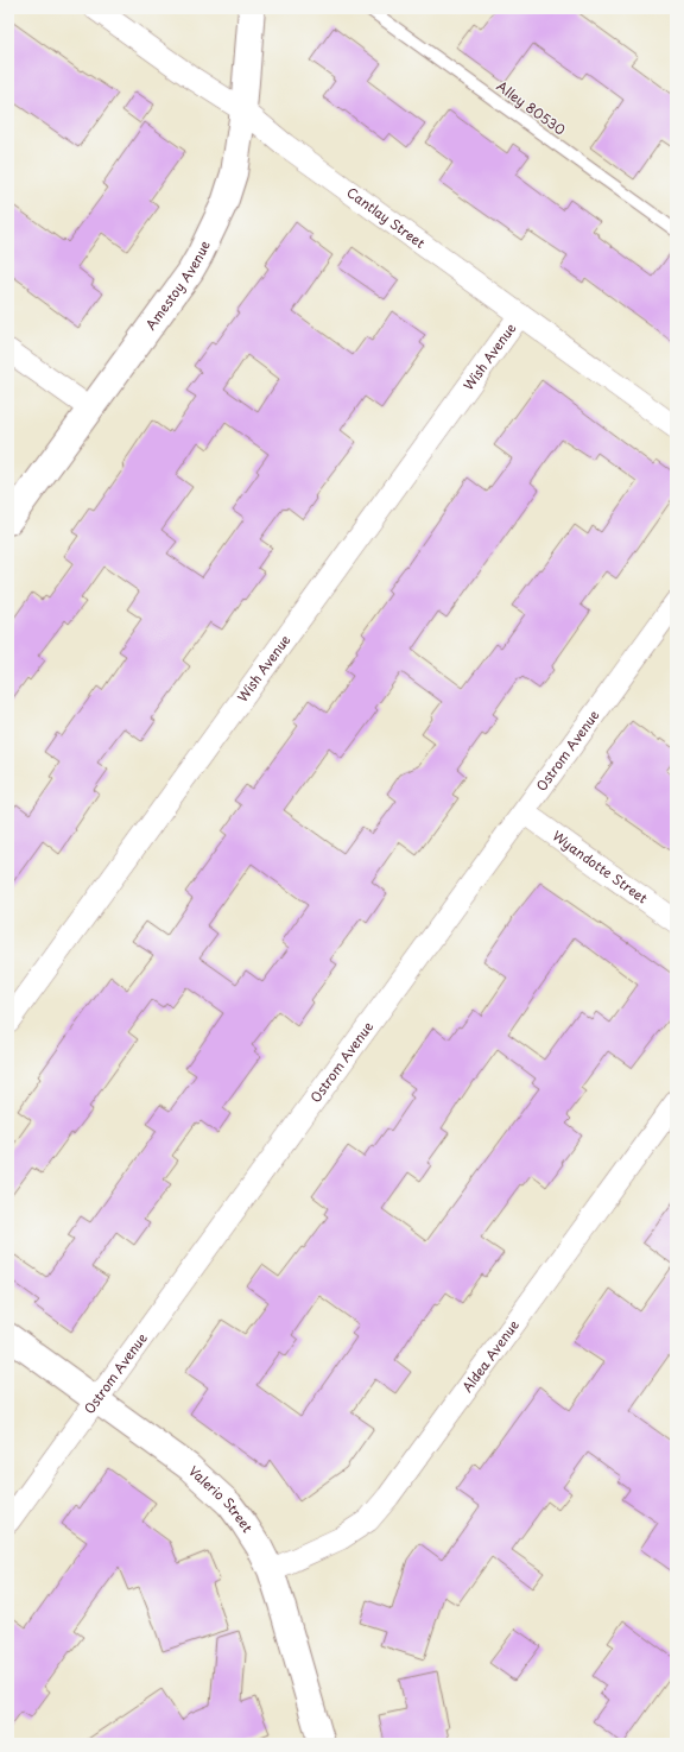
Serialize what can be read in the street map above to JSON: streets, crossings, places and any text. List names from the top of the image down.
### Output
{
  "streets": {
    "street": [
      "Cantlay Street",
      "Amestoy Avenue",
      "Wish Avenue",
      "Ostrom Avenue",
      "Wyandotte Street",
      "Aldea Avenue",
      "Valerio Street"
    ],
    "lane": ["Alley 80530"]
  },
  "crossings": [
    ["Cantlay Street", "Amestoy Avenue"],
    ["Cantlay Street", "Wish Avenue"],
    ["Ostrom Avenue", "Wyandotte Street"],
    ["Ostrom Avenue", "Valerio Street"],
    ["Aldea Avenue", "Valerio Street"]
  ]
}
